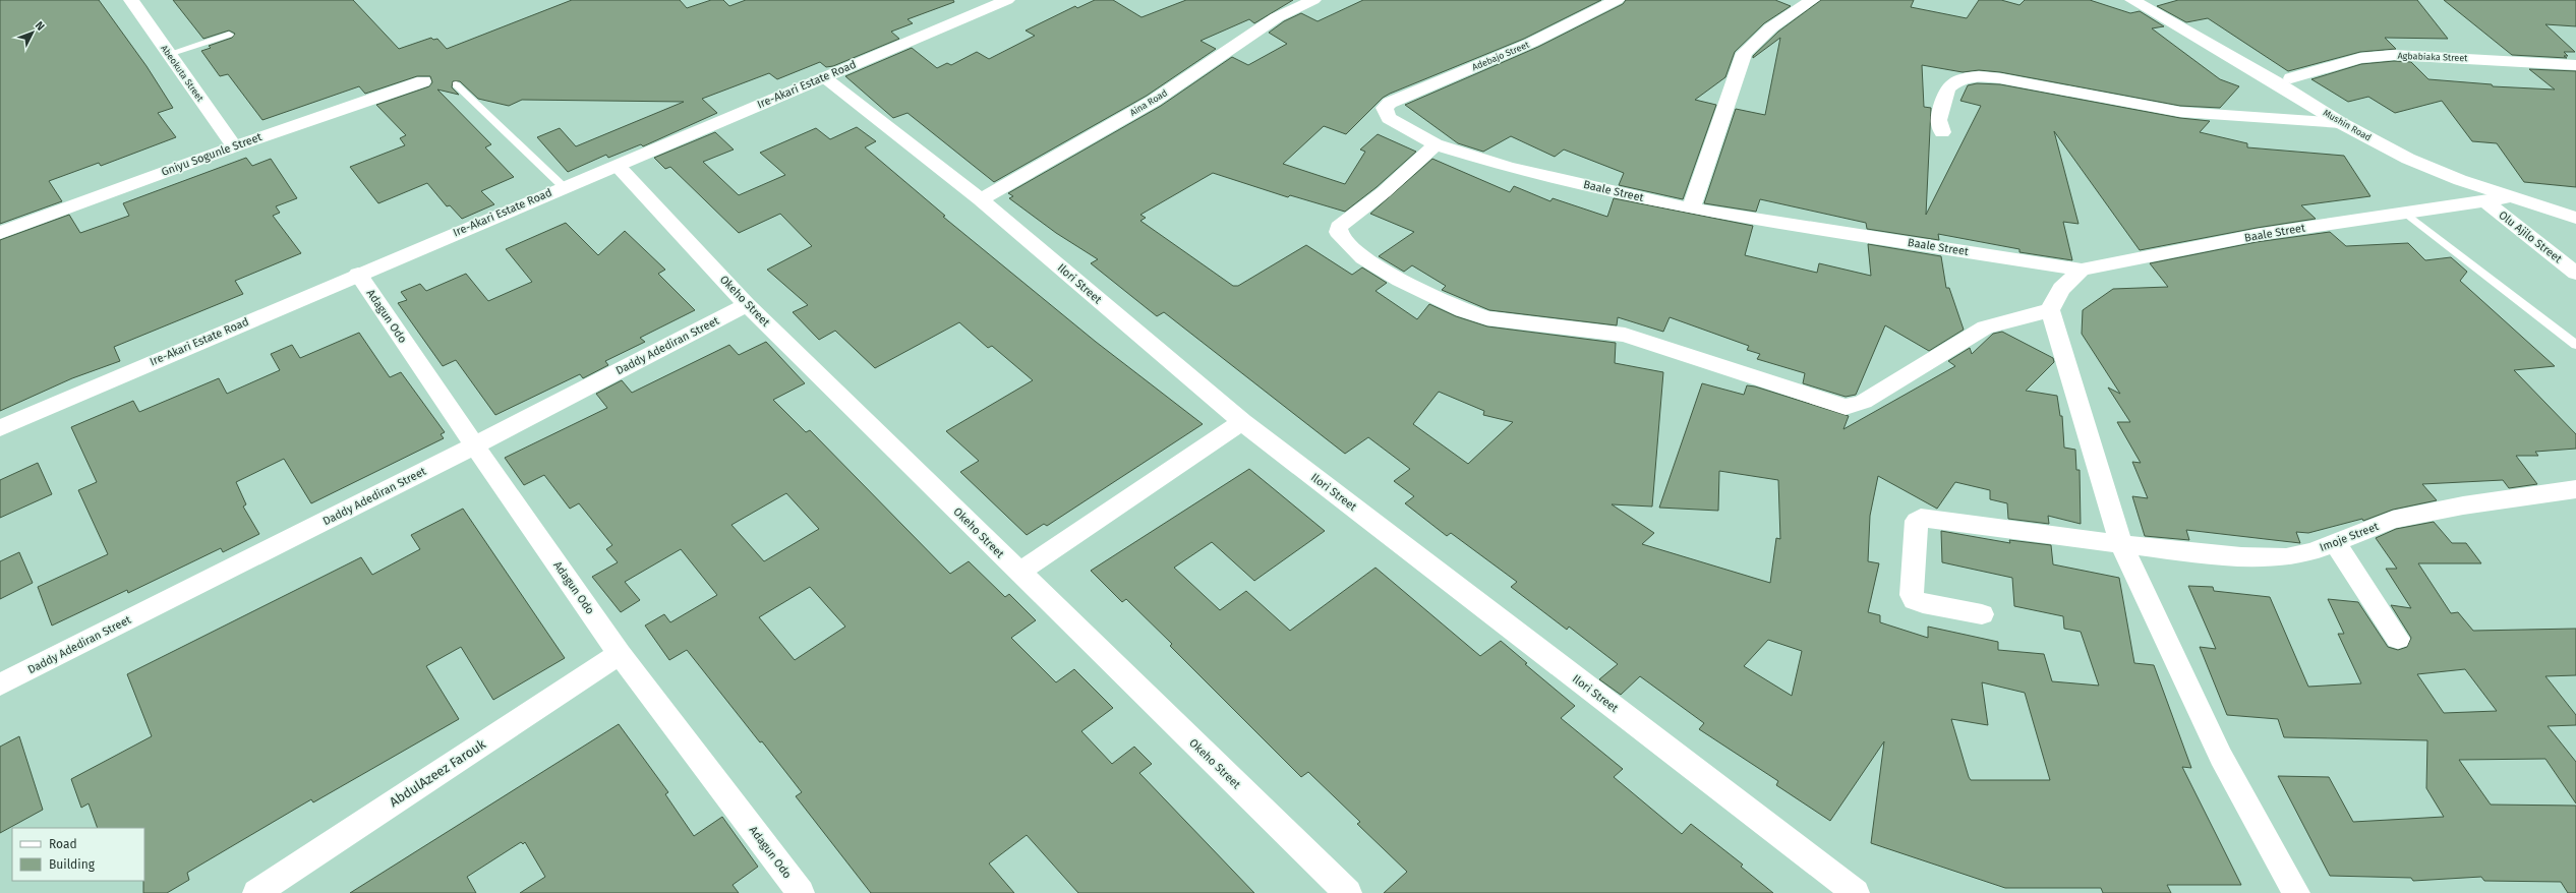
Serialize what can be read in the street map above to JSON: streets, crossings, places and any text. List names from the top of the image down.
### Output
{
  "streets": {
    "street": [
      "Adebajo Street",
      "Agbabiaka Street",
      "Abeokuta Street",
      "Ire-Akari Estate Road",
      "Aina Road",
      "Mushin Road",
      "Gniyu Sogunle Street",
      "Baale Street",
      "Olu Ajilo Street",
      "Ilori Street",
      "Okeho Street",
      "Adagun Odo",
      "Daddy Adediran Street",
      "Imoje Street",
      "AbdulAzeez Farouk"
    ]
  },
  "crossings": [
    ["Adebajo Street", "Baale Street"],
    ["Agbabiaka Street", "Mushin Road"],
    ["Abeokuta Street", "Gniyu Sogunle Street"],
    ["Ire-Akari Estate Road", "Ilori Street"],
    ["Ire-Akari Estate Road", "Okeho Street"],
    ["Ire-Akari Estate Road", "Adagun Odo"],
    ["Aina Road", "Ilori Street"],
    ["Mushin Road", "Baale Street"],
    ["Baale Street", "Olu Ajilo Street"],
    ["Okeho Street", "Daddy Adediran Street"],
    ["Adagun Odo", "Daddy Adediran Street"],
    ["Adagun Odo", "AbdulAzeez Farouk"]
  ],
  "legend": ["Road", "Building"],
  "north": "top right"
}
